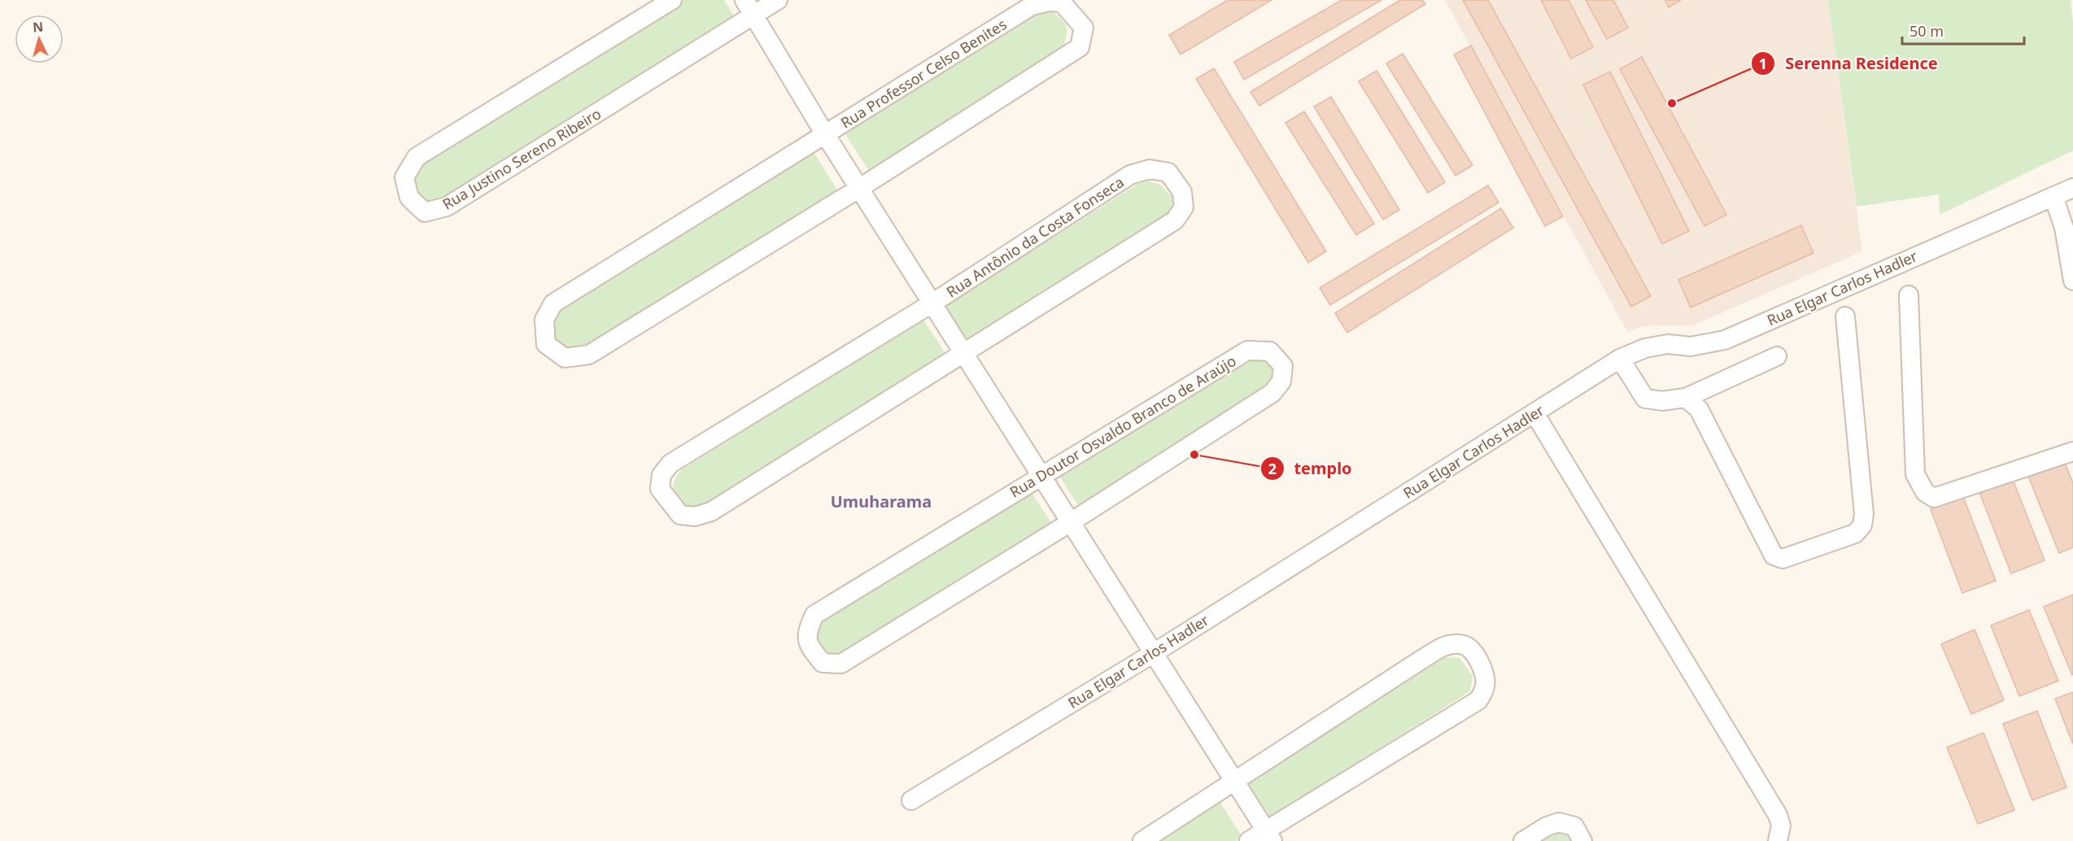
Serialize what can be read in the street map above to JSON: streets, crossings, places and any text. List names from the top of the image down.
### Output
{
  "streets": {
    "street": [
      "Rua Professor Celso Benites",
      "Rua Justino Sereno Ribeiro",
      "Rua Antônio da Costa Fonseca",
      "Rua Elgar Carlos Hadler",
      "Rua Doutor Osvaldo Branco de Araújo"
    ]
  },
  "districts": ["Umuharama"],
  "places": ["Serenna Residence", "templo"],
  "scale_bar": "50 m",
  "north": "top"
}
